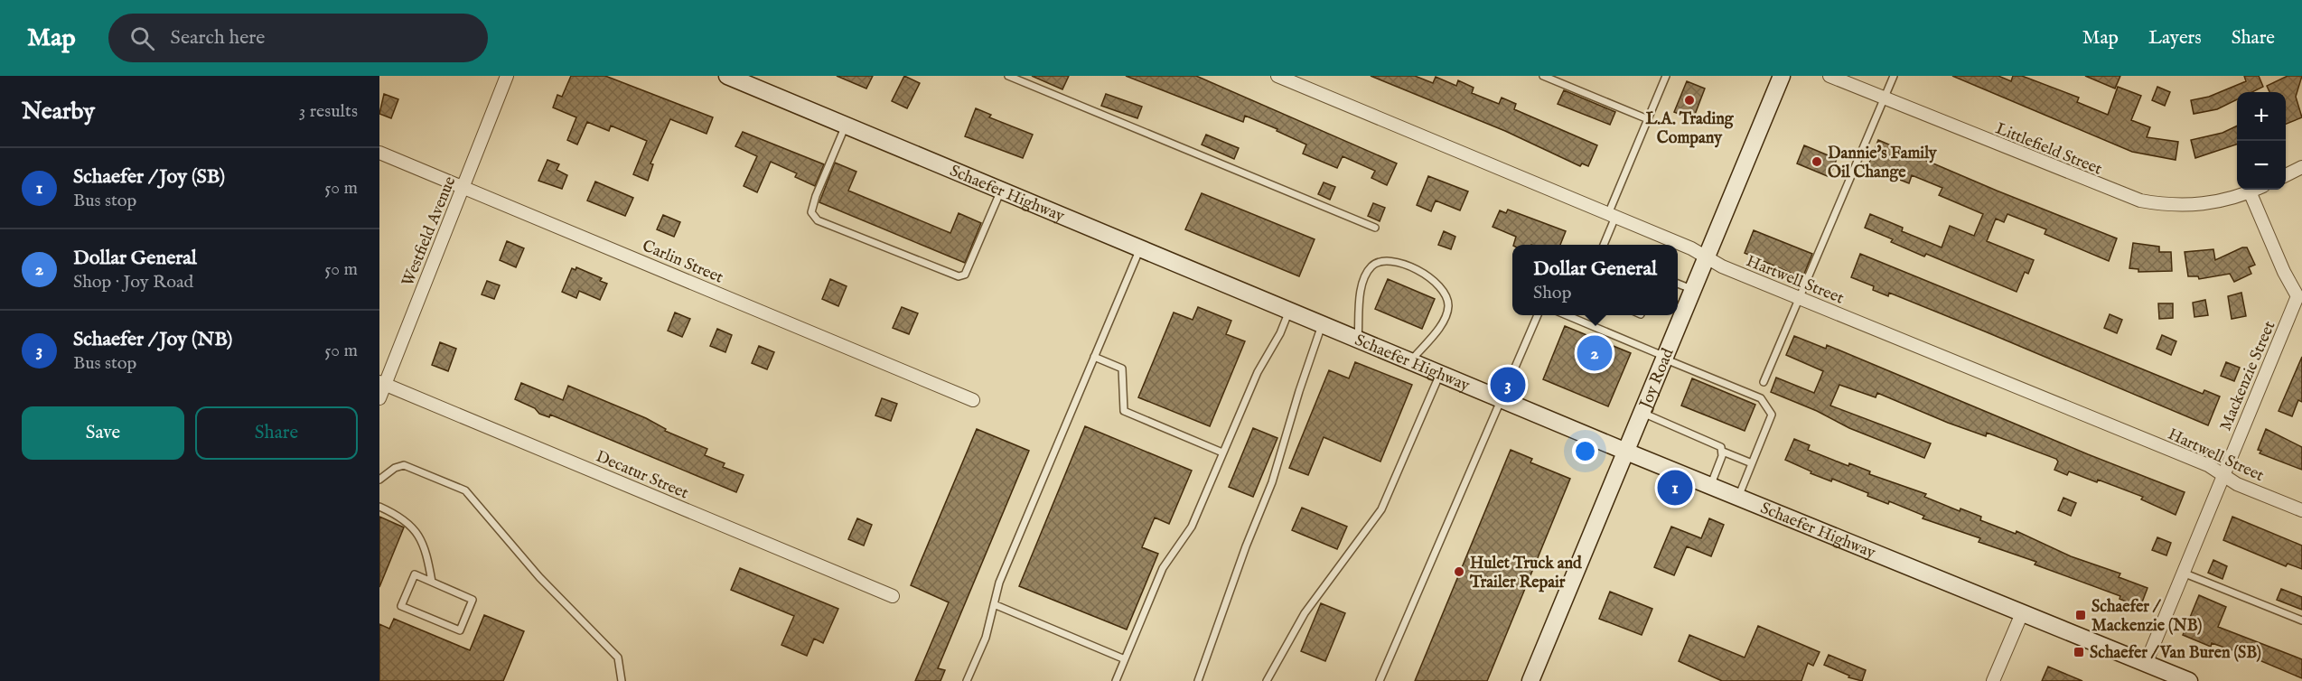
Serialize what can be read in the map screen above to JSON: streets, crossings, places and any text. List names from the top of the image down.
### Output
{
  "streets": {
    "main road": ["Schaefer Highway", "Joy Road"],
    "street": [
      "Littlefield Street",
      "Westfield Avenue",
      "Carlin Street",
      "Hartwell Street",
      "Mackenzie Street",
      "Decatur Street"
    ]
  },
  "crossings": [
    ["Littlefield Street", "Mackenzie Street"],
    ["Schaefer Highway", "Mackenzie Street"],
    ["Schaefer Highway", "Joy Road"],
    ["Westfield Avenue", "Carlin Street"],
    ["Westfield Avenue", "Decatur Street"],
    ["Hartwell Street", "Mackenzie Street"],
    ["Hartwell Street", "Joy Road"]
  ],
  "places": {
    "other": ["L.A. Trading Company", "Dannie's Family Oil Change", "Hulet Truck and Trailer Repair"],
    "transit": ["Schaefer / Mackenzie (NB)", "Schaefer / Van Buren (SB)"]
  },
  "page": {
    "header": "Map",
    "search": "Search here",
    "nav": ["Map", "Layers", "Share"],
    "heading": ["Nearby", "3 results"],
    "map_buttons": ["+", "−"],
    "list": [
      {
        "mark": "1",
        "name": "Schaefer / Joy (SB)",
        "note": "Bus stop",
        "value": "50 m"
      },
      {
        "mark": "2",
        "name": "Dollar General",
        "note": "Shop · Joy Road",
        "value": "50 m"
      },
      {
        "mark": "3",
        "name": "Schaefer / Joy (NB)",
        "note": "Bus stop",
        "value": "50 m"
      }
    ],
    "popup": ["Dollar General", "Shop"],
    "pins": ["2", "3", "1"],
    "buttons": ["Save", "Share"]
  }
}
